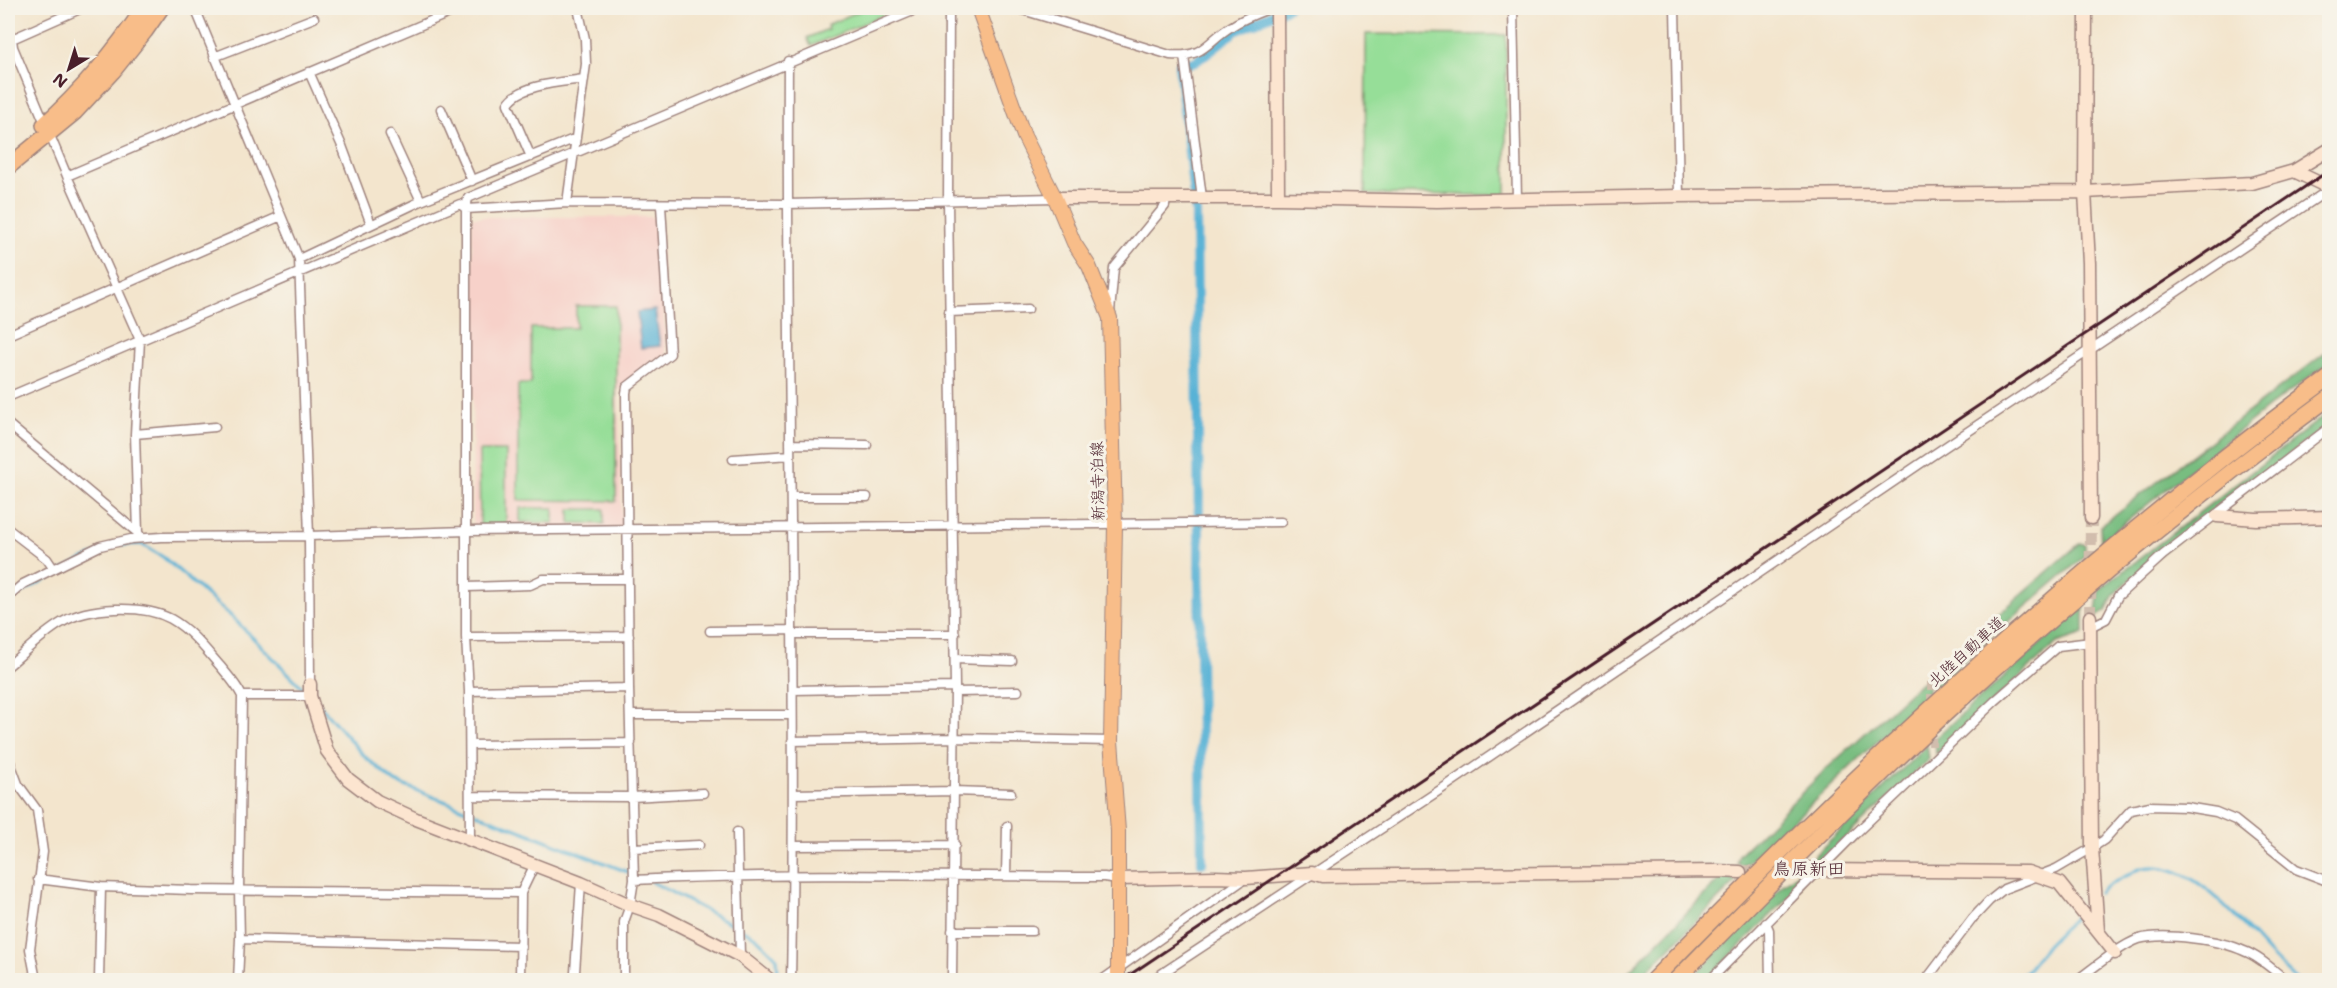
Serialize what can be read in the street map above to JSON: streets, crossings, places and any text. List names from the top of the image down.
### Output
{
  "streets": {
    "highway": ["北陸自動車道"],
    "main road": ["新潟寺泊線"]
  },
  "districts": ["鳥原新田"],
  "north": "bottom left"
}
